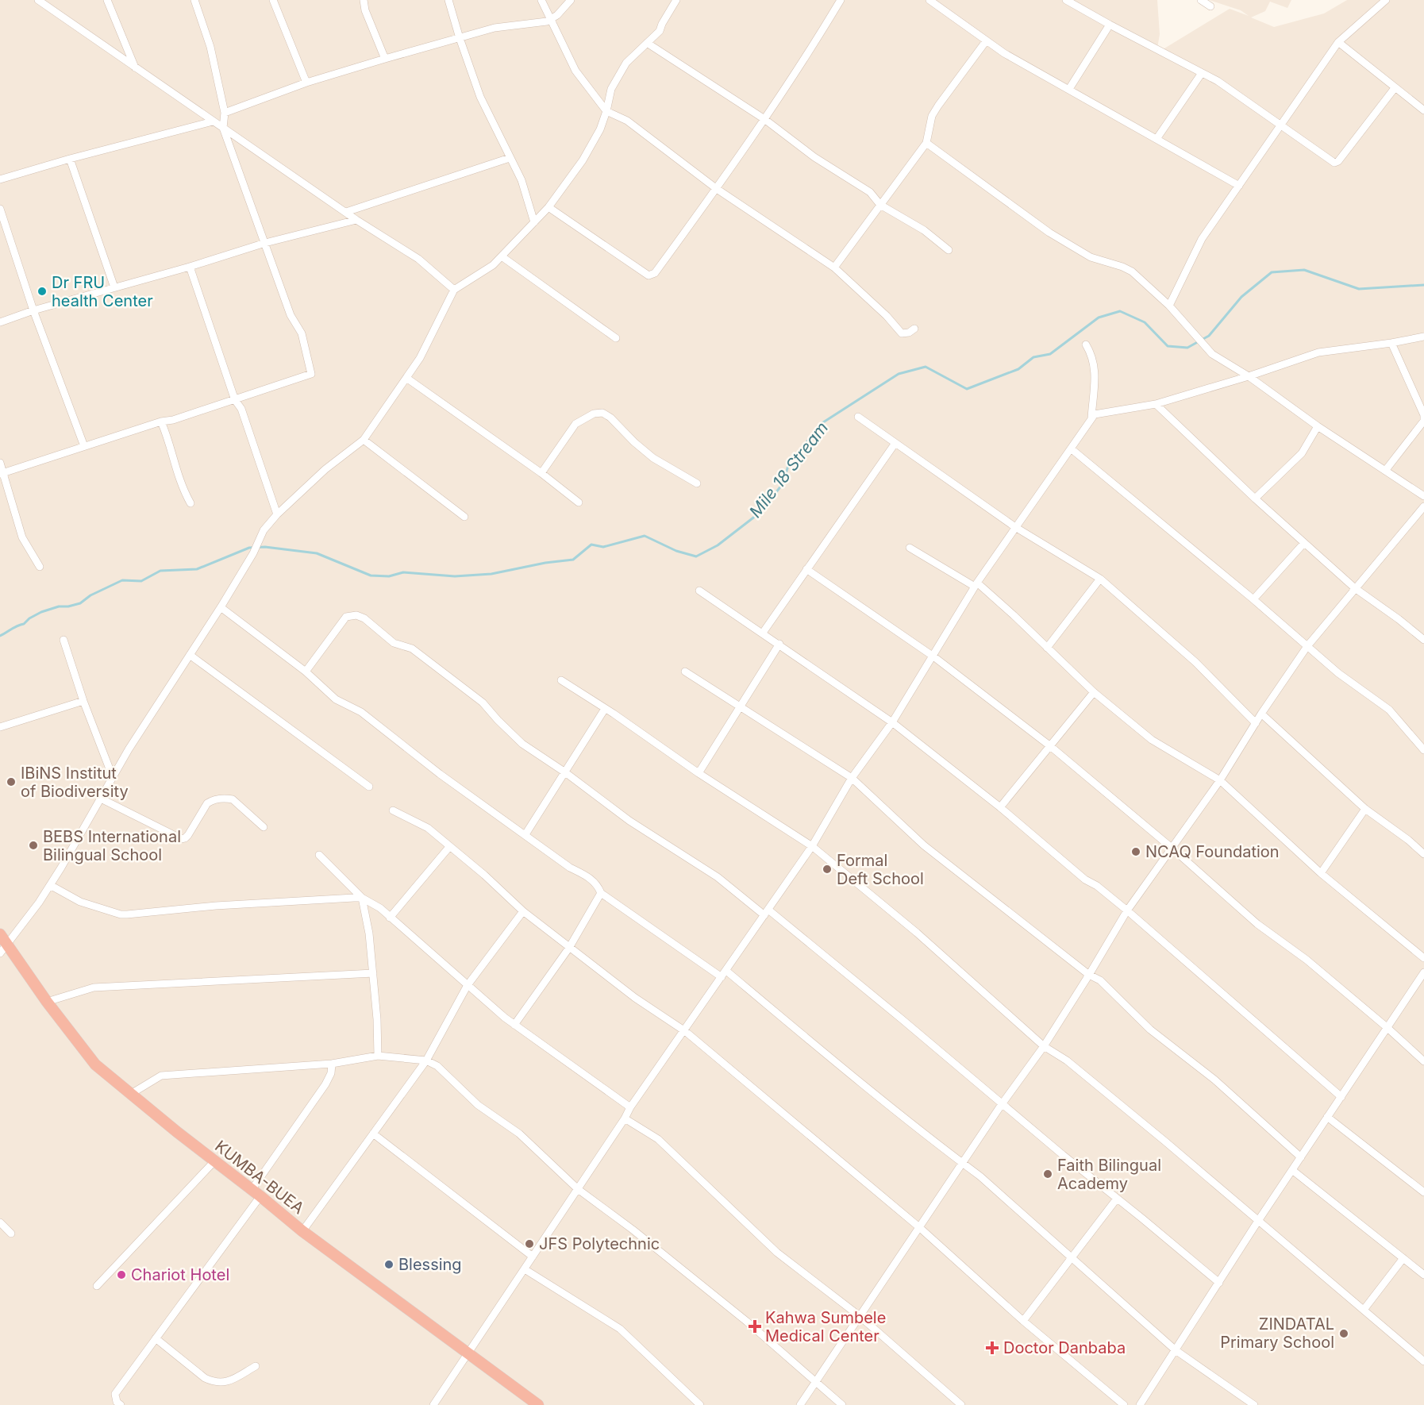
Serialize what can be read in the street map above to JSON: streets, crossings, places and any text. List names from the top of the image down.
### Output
{
  "streets": {
    "highway": ["KUMBA-BUEA"]
  },
  "water": ["Mile 18 Stream"],
  "places": {
    "other": [
      "Dr FRU health Center",
      "IBiNS Institut of Biodiversity",
      "BEBS International Bilingual School",
      "NCAQ Foundation",
      "Formal Deft School",
      "Faith Bilingual Academy",
      "JFS Polytechnic",
      "Blessing",
      "Chariot Hotel",
      "ZINDATAL Primary School"
    ],
    "health": ["Kahwa Sumbele Medical Center", "Doctor Danbaba"]
  }
}
